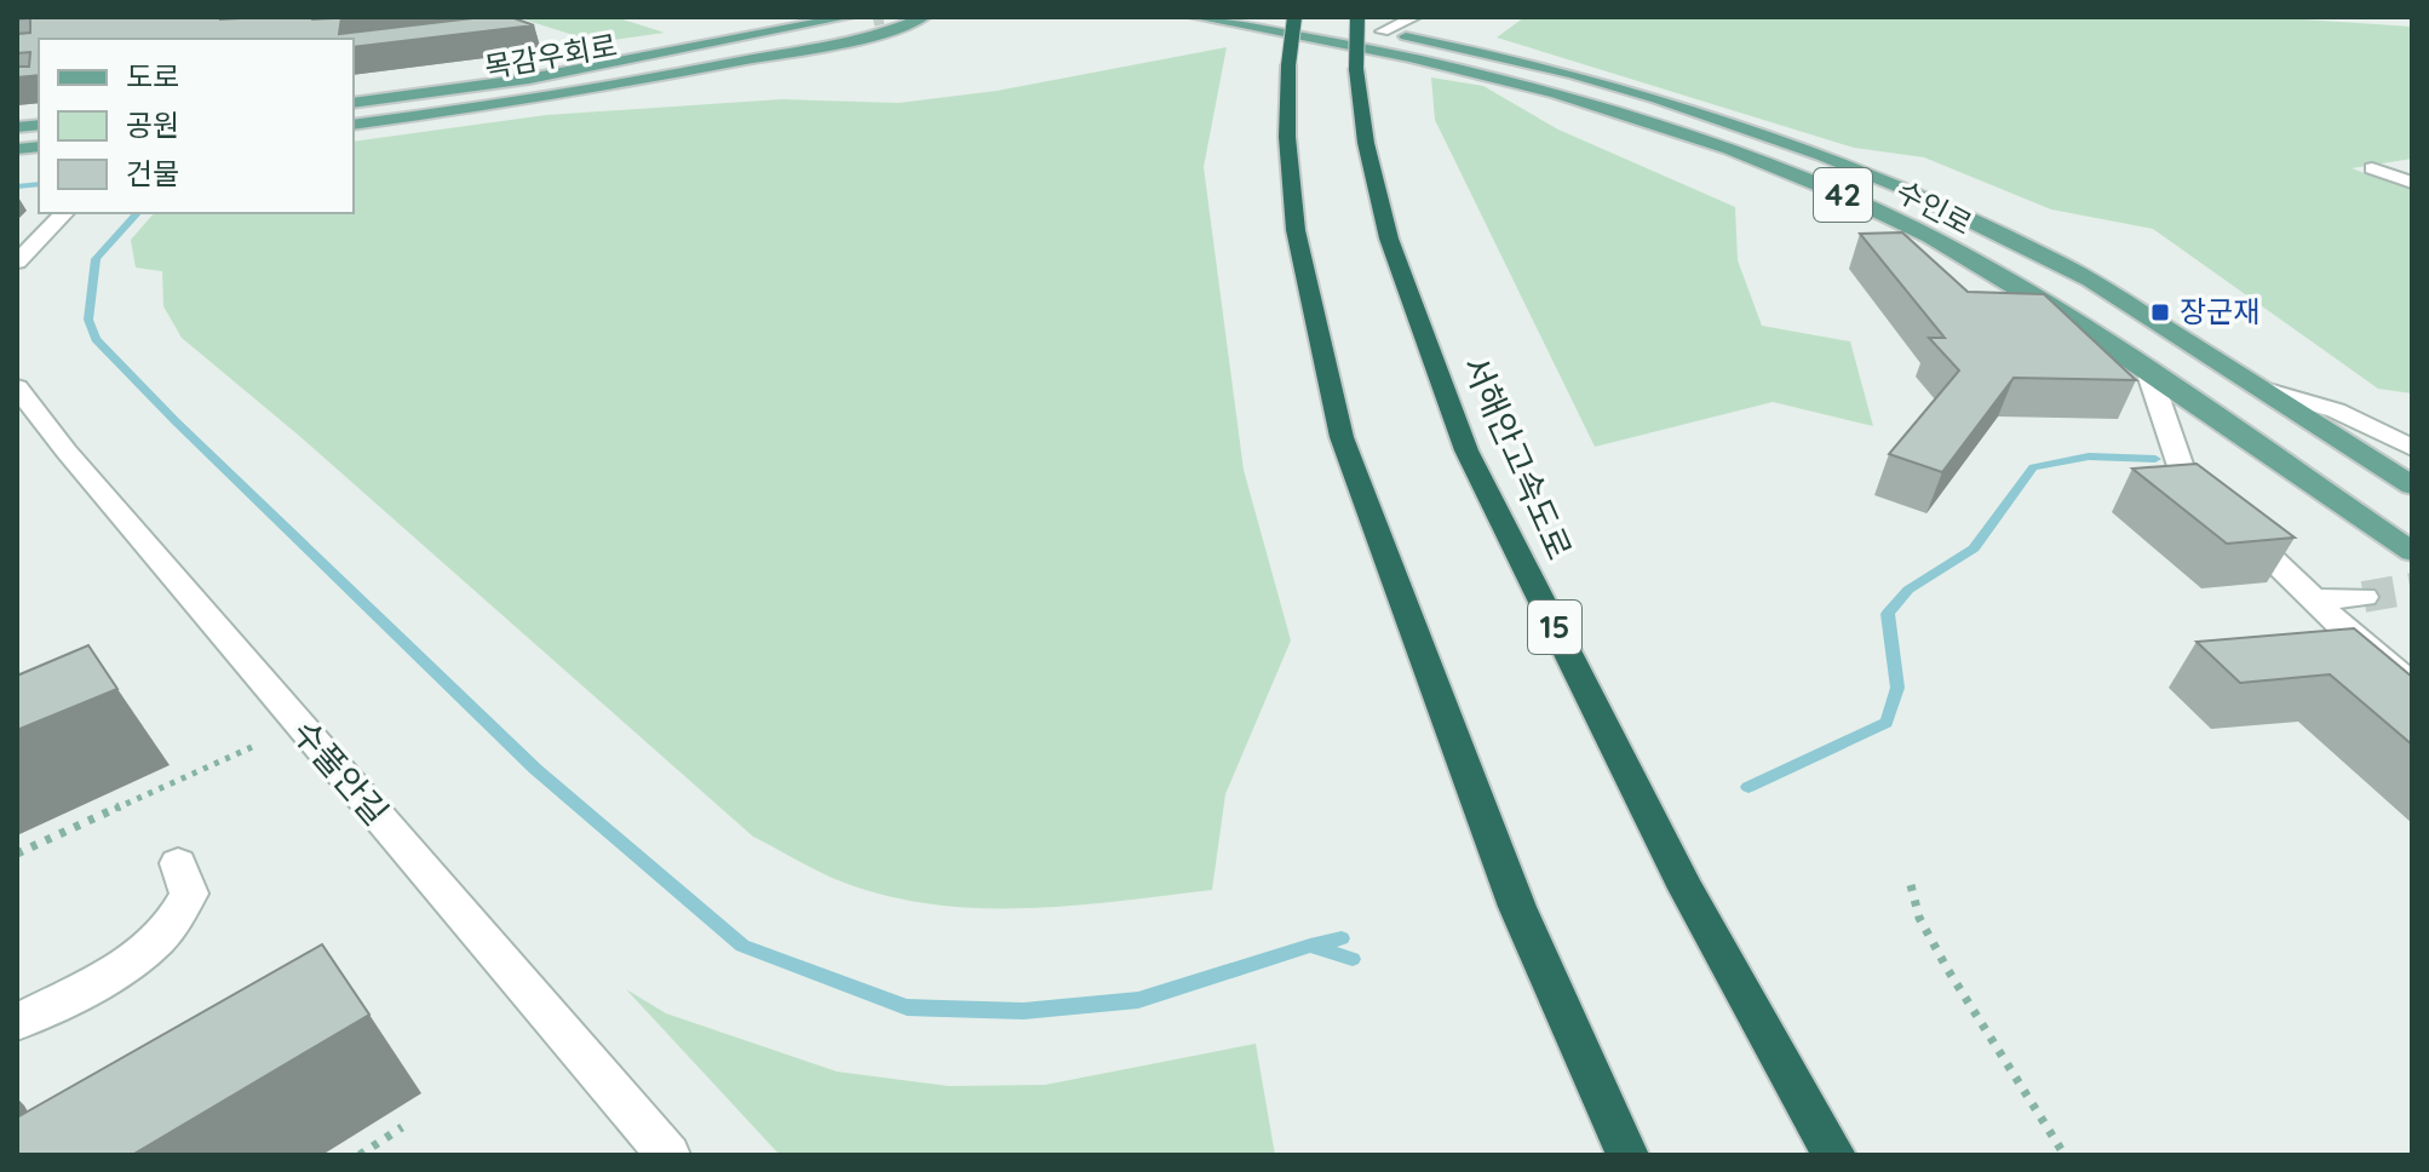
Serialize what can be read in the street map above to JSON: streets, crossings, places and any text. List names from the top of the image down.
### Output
{
  "streets": {
    "highway": ["서해안고속도로", "15"],
    "main road": ["목감우회로", "42", "수인로"],
    "street": ["수풀안길"]
  },
  "places": {
    "transit": ["장군재"]
  },
  "legend": ["도로", "공원", "건물"]
}
